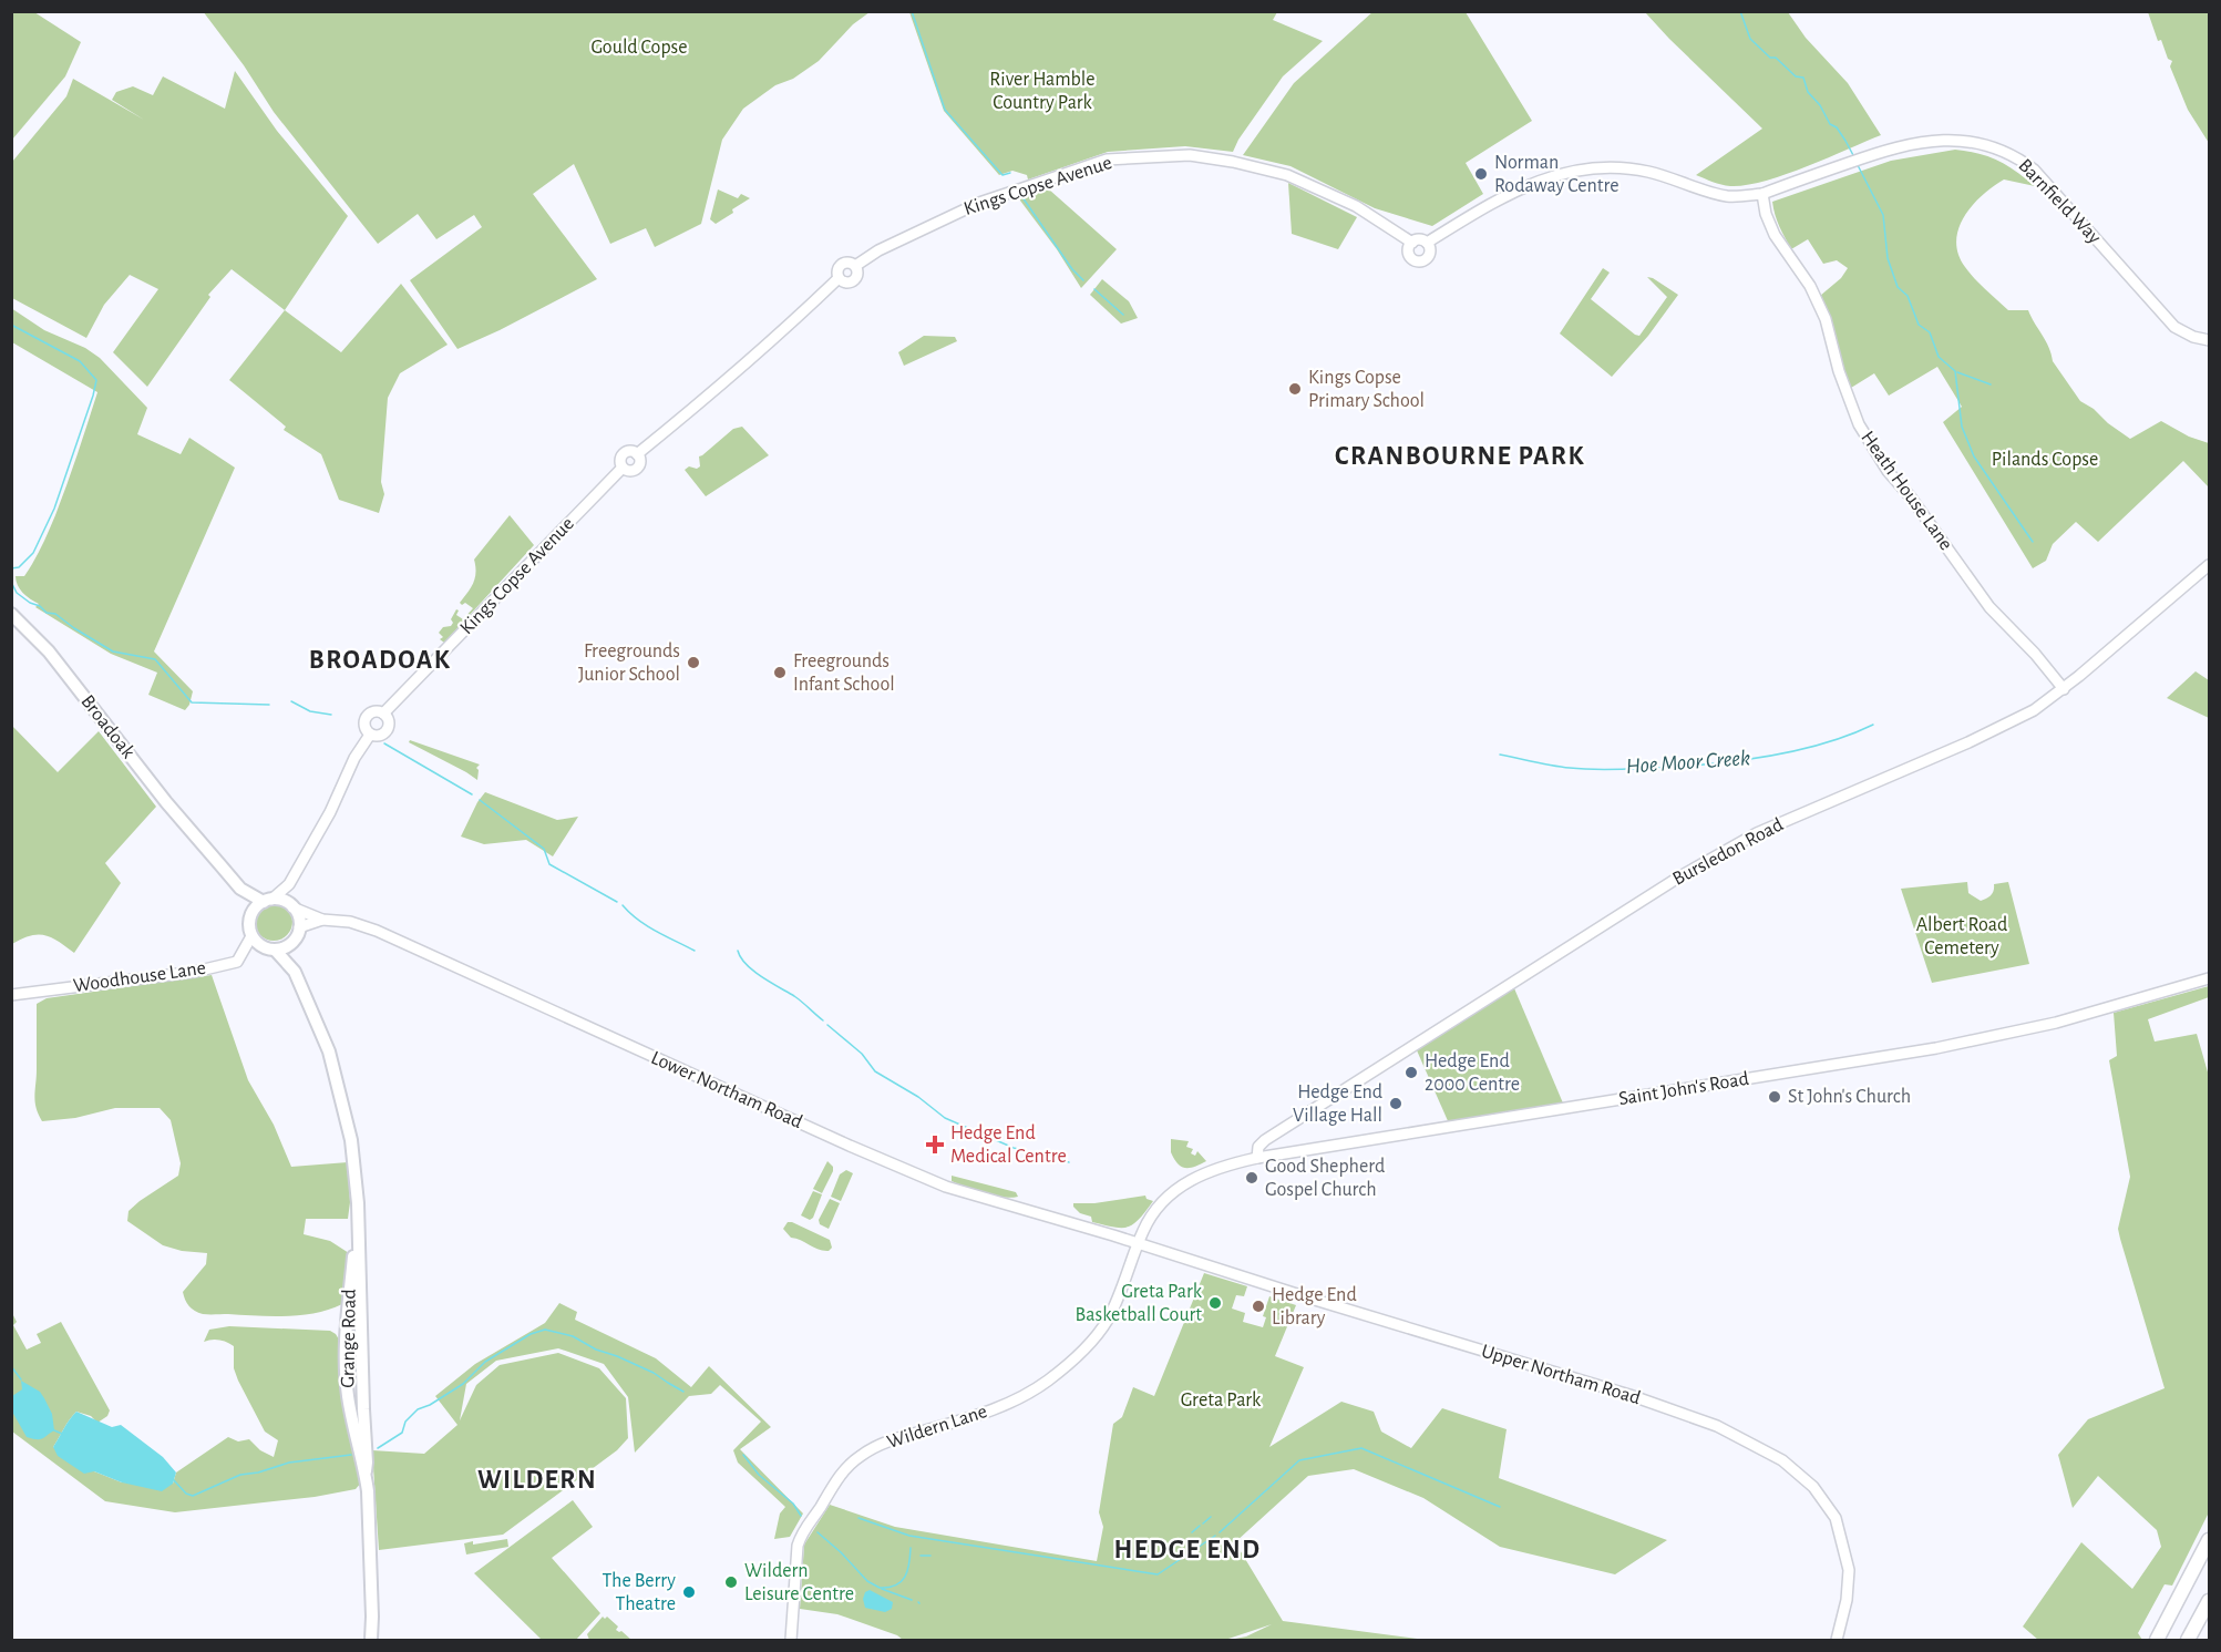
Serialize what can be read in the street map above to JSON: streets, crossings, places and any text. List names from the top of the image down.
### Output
{
  "streets": {
    "main road": ["Broadoak", "Grange Road"],
    "street": [
      "Kings Copse Avenue",
      "Barnfield Way",
      "Heath House Lane",
      "Bursledon Road",
      "Woodhouse Lane",
      "Saint John's Road",
      "Lower Northam Road",
      "Upper Northam Road",
      "Wildern Lane"
    ]
  },
  "crossings": [
    ["Barnfield Way", "Heath House Lane"],
    ["Heath House Lane", "Bursledon Road"],
    ["Bursledon Road", "Saint John's Road"],
    ["Woodhouse Lane", "Lower Northam Road"],
    ["Woodhouse Lane", "Grange Road"],
    ["Saint John's Road", "Lower Northam Road"],
    ["Saint John's Road", "Upper Northam Road"],
    ["Saint John's Road", "Wildern Lane"],
    ["Lower Northam Road", "Grange Road"],
    ["Lower Northam Road", "Upper Northam Road"],
    ["Lower Northam Road", "Wildern Lane"],
    ["Upper Northam Road", "Wildern Lane"]
  ],
  "districts": [
    "CRANBOURNE PARK",
    "BROADOAK",
    "WILDERN",
    "HEDGE END"
  ],
  "water": ["Hoe Moor Creek"],
  "parks": [
    "Gould Copse",
    "River Hamble Country Park",
    "Pilands Copse",
    "Albert Road Cemetery",
    "Greta Park"
  ],
  "places": {
    "other": [
      "Norman Rodaway Centre",
      "Kings Copse Primary School",
      "Freegrounds Junior School",
      "Freegrounds Infant School",
      "Hedge End 2000 Centre",
      "St John's Church",
      "Hedge End Village Hall",
      "Good Shepherd Gospel Church",
      "Greta Park Basketball Court",
      "Hedge End Library",
      "Wildern Leisure Centre",
      "The Berry Theatre"
    ],
    "health": ["Hedge End Medical Centre"]
  }
}
